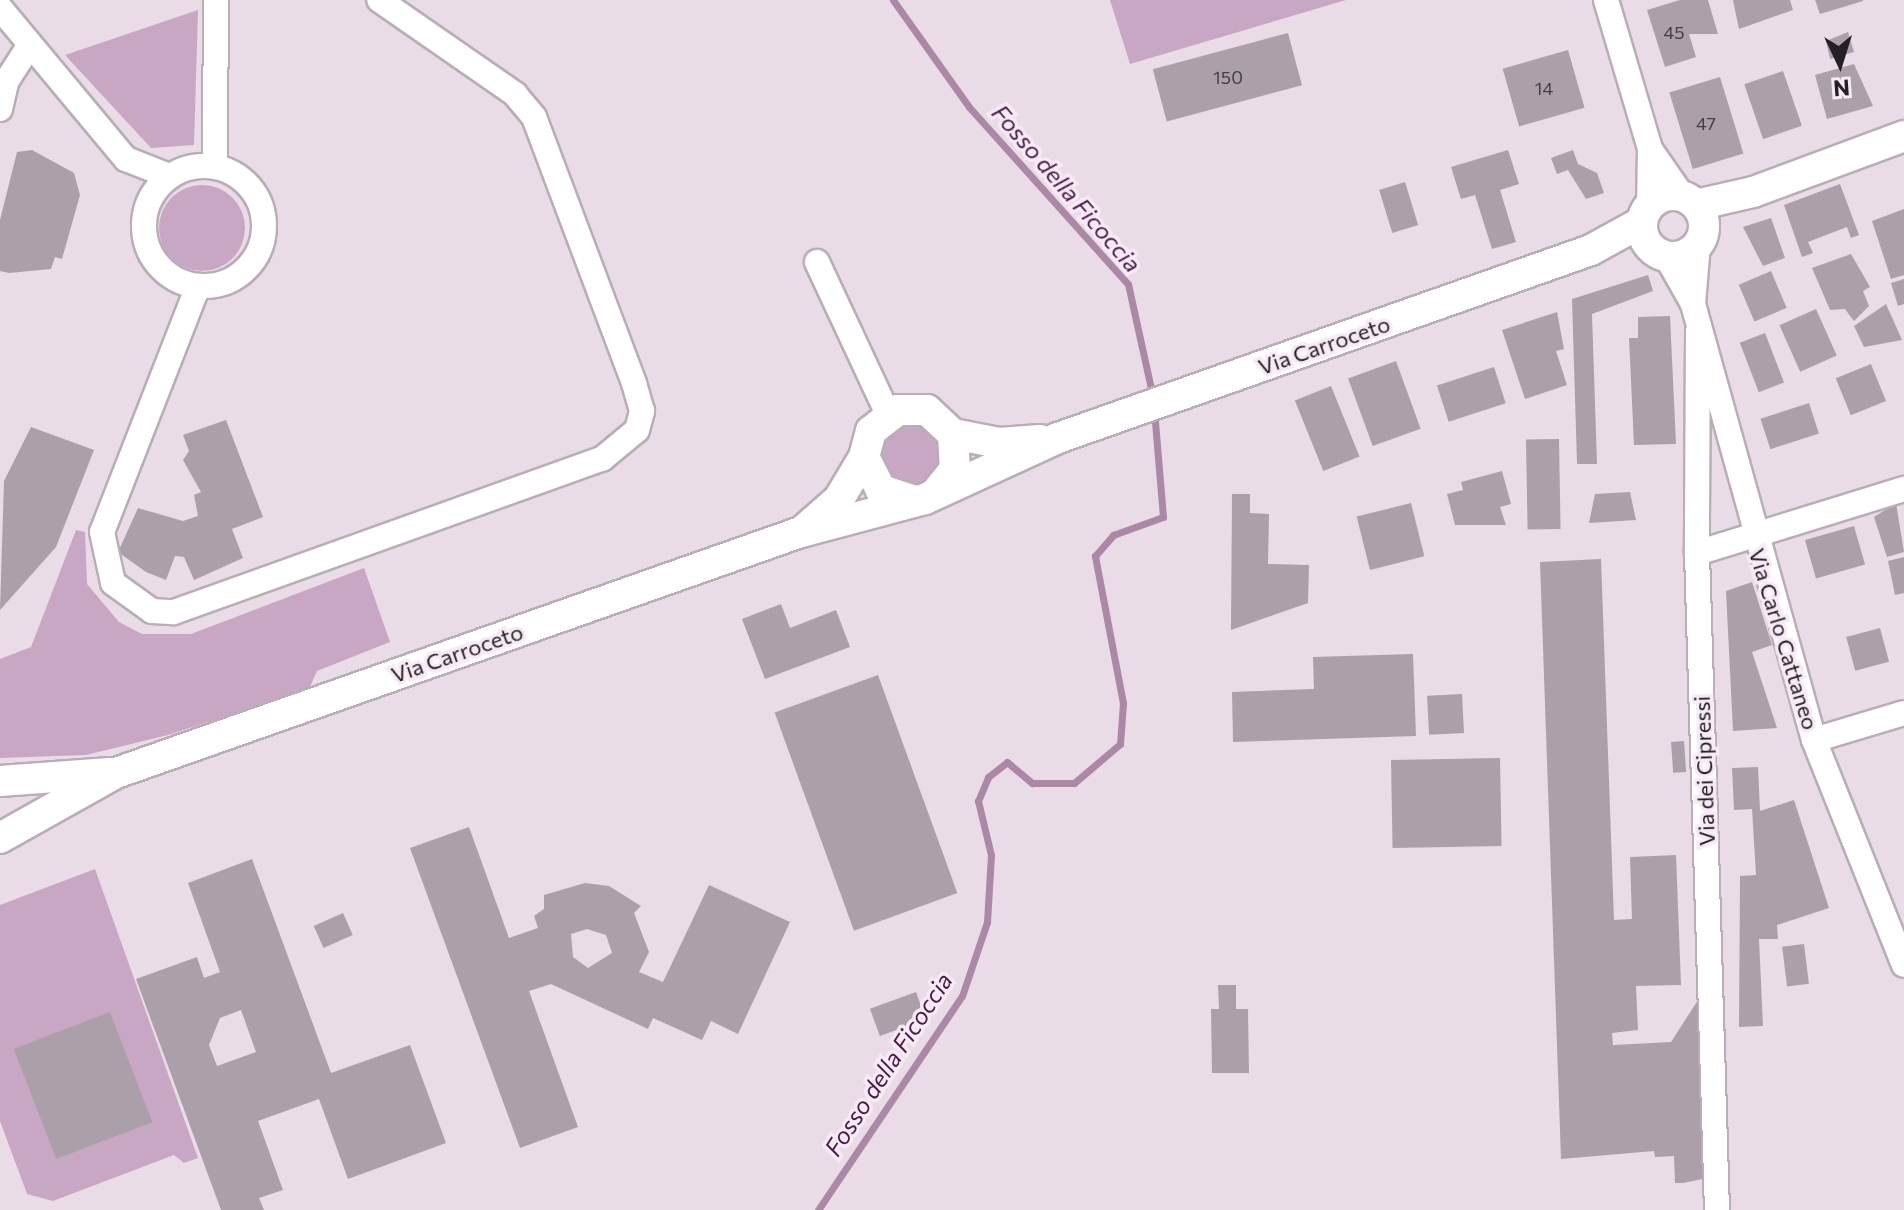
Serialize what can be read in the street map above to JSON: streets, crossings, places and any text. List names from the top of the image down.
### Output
{
  "streets": {
    "street": ["Via Carroceto", "Via Carlo Cattaneo", "Via dei Cipressi"]
  },
  "crossings": [
    ["Via Carroceto", "Via Carlo Cattaneo"],
    ["Via Carlo Cattaneo", "Via dei Cipressi"]
  ],
  "water": ["Fosso della Ficoccia"],
  "house_numbers": [
    "45",
    "150",
    "14",
    "47"
  ],
  "north": "bottom"
}
